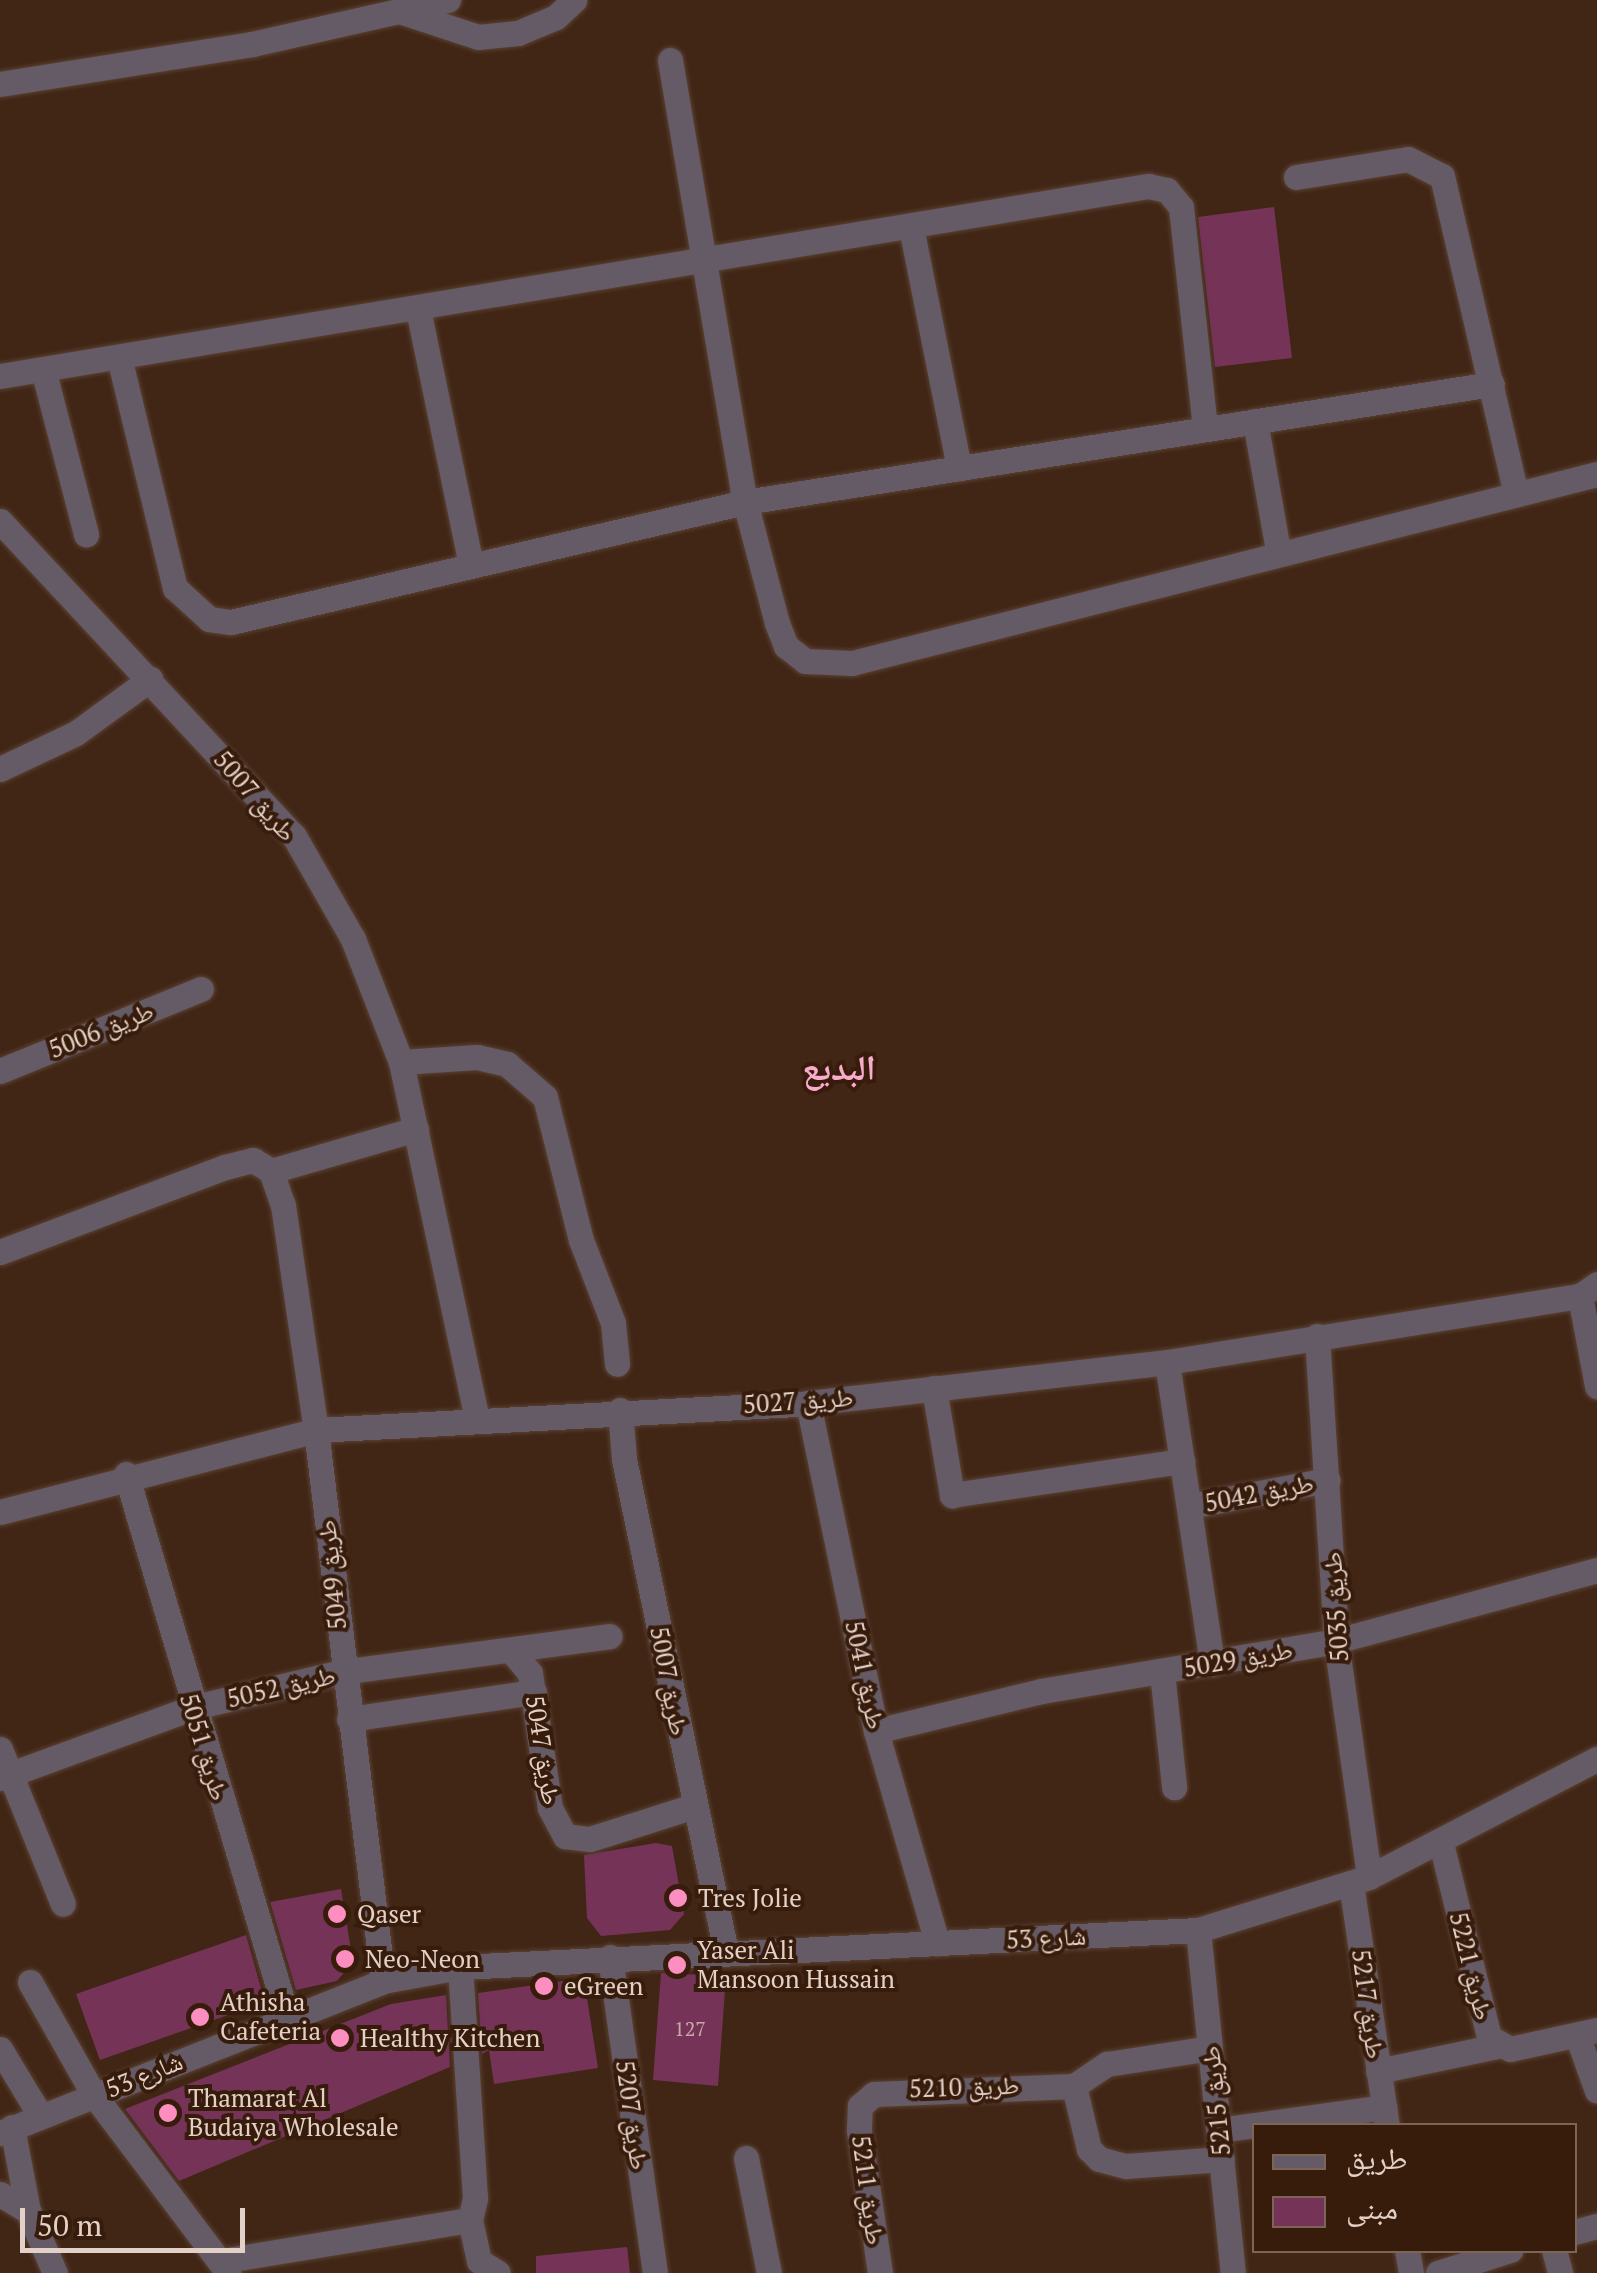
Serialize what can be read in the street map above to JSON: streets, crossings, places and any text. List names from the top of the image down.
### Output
{
  "streets": {
    "street": [
      "طريق 5007",
      "طريق 5006",
      "طريق 5027",
      "طريق 5042",
      "طريق 5049",
      "طريق 5035",
      "طريق 5029",
      "طريق 5041",
      "طريق 5052",
      "طريق 5051",
      "طريق 5047",
      "شارع 53",
      "طريق 5221",
      "طريق 5217",
      "طريق 5210",
      "طريق 5215",
      "طريق 5207",
      "طريق 5211"
    ]
  },
  "crossings": [
    ["طريق 5007", "طريق 5027"],
    ["طريق 5007", "طريق 5047"],
    ["طريق 5007", "شارع 53"],
    ["طريق 5027", "طريق 5049"],
    ["طريق 5027", "طريق 5035"],
    ["طريق 5027", "طريق 5041"],
    ["طريق 5027", "طريق 5051"],
    ["طريق 5042", "طريق 5035"],
    ["طريق 5049", "طريق 5052"],
    ["طريق 5049", "شارع 53"],
    ["طريق 5035", "طريق 5029"],
    ["طريق 5035", "شارع 53"],
    ["طريق 5035", "طريق 5217"],
    ["طريق 5029", "طريق 5041"],
    ["طريق 5041", "شارع 53"],
    ["طريق 5052", "طريق 5051"],
    ["طريق 5052", "طريق 5047"],
    ["طريق 5051", "شارع 53"],
    ["شارع 53", "طريق 5221"],
    ["شارع 53", "طريق 5217"],
    ["شارع 53", "طريق 5215"],
    ["شارع 53", "طريق 5207"],
    ["طريق 5210", "طريق 5211"]
  ],
  "districts": ["البديع"],
  "places": [
    "Tres Jolie",
    "Qaser",
    "Neo-Neon",
    "Yaser Ali Mansoon Hussain",
    "eGreen",
    "Athisha Cafeteria",
    "Healthy Kitchen",
    "Thamarat Al Budaiya Wholesale"
  ],
  "house_numbers": ["127"],
  "legend": ["طريق", "مبنى"],
  "scale_bar": "50 m"
}
